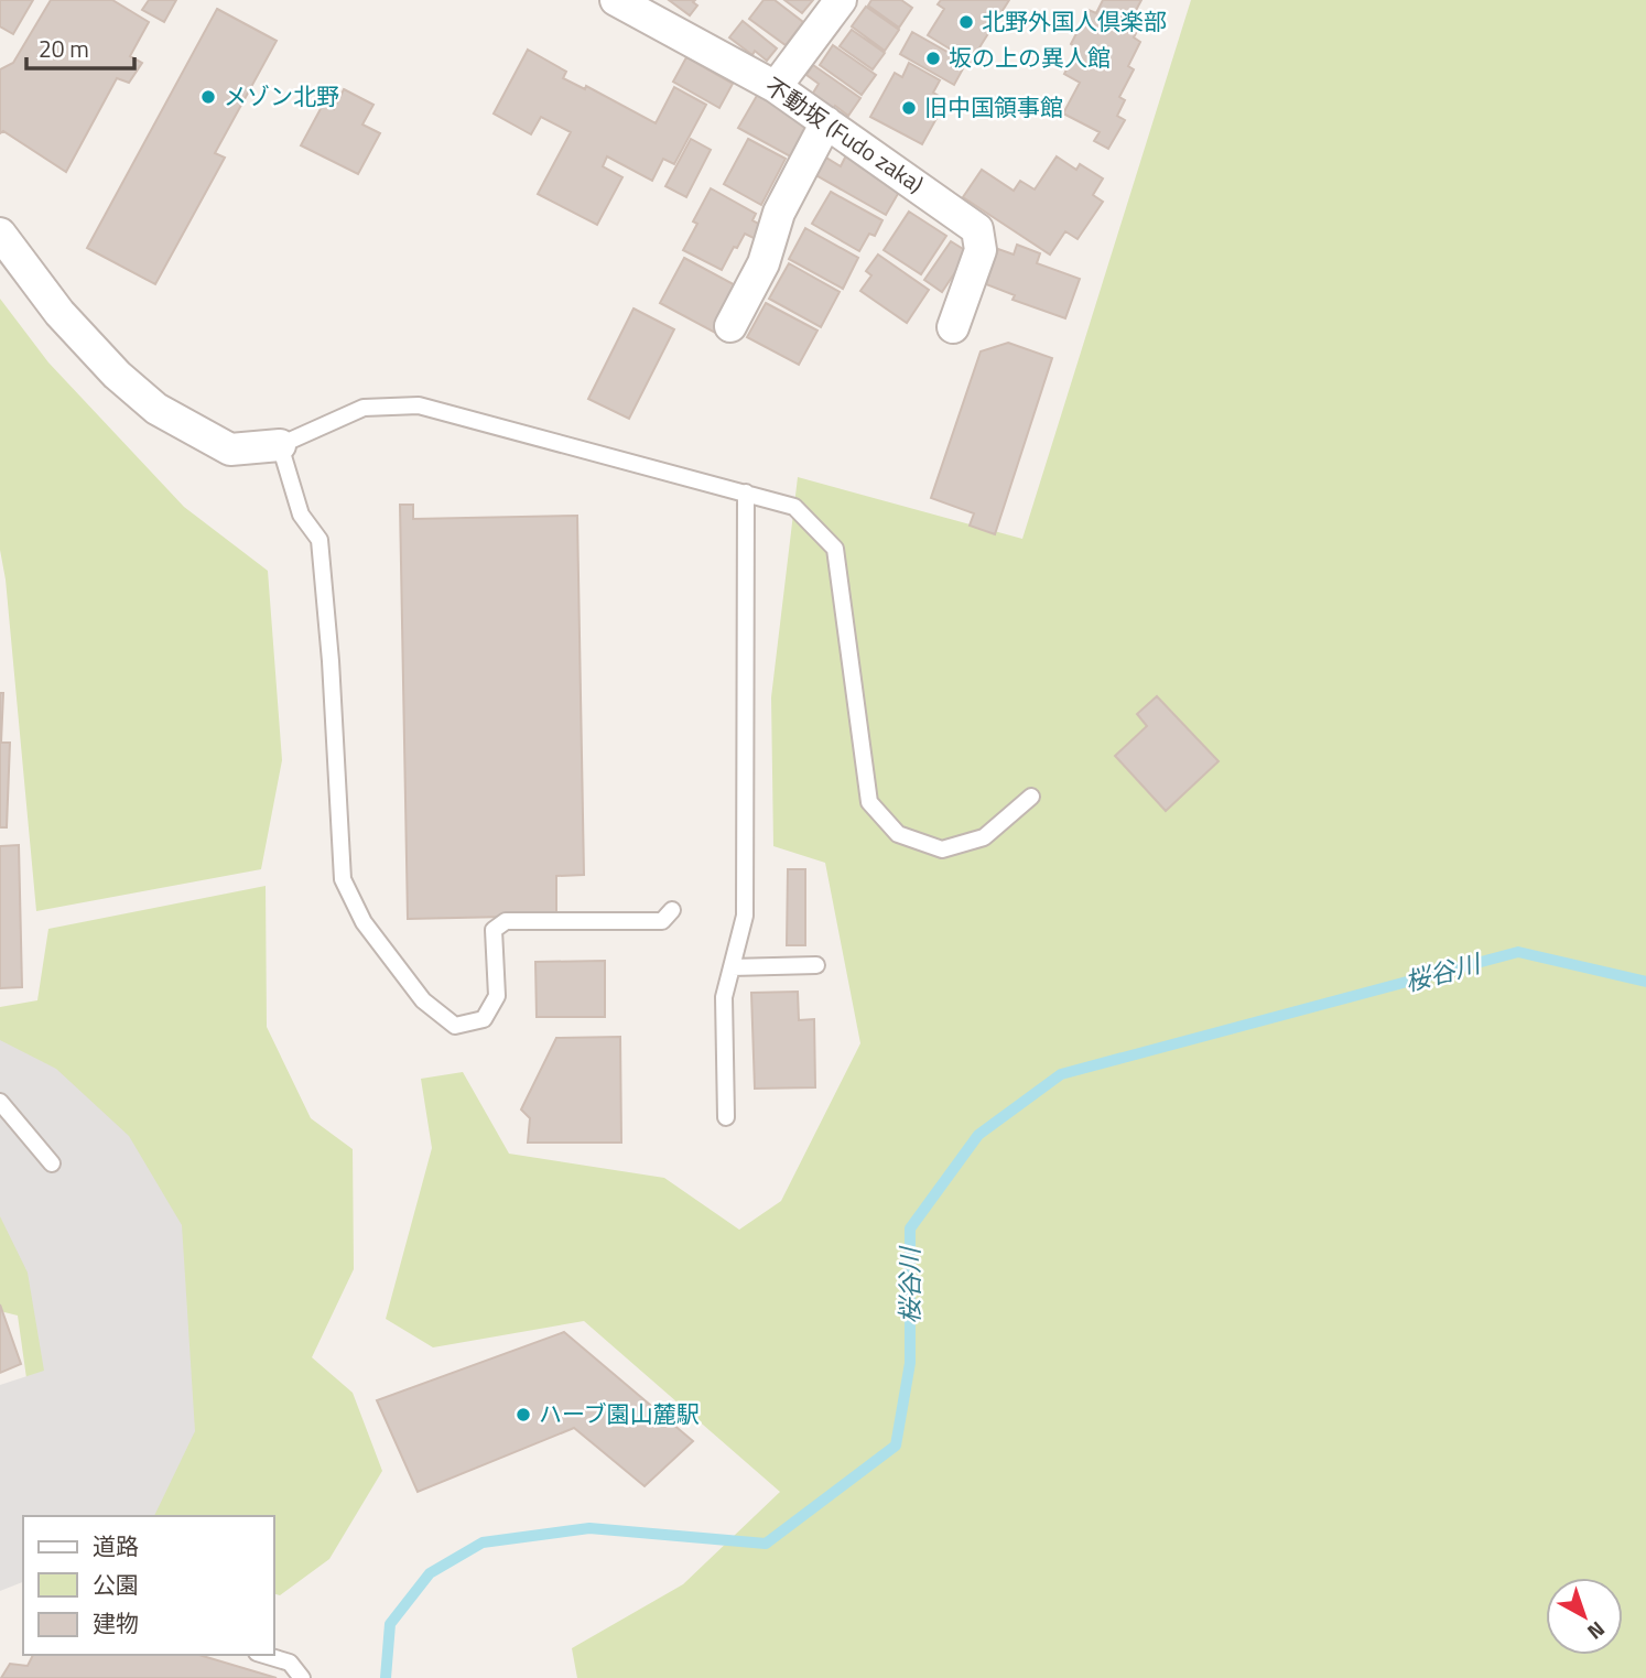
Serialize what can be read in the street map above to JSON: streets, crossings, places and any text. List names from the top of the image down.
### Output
{
  "streets": {
    "street": ["不動坂 (Fudo zaka)"]
  },
  "water": ["桜谷川"],
  "places": [
    "北野外国人倶楽部",
    "坂の上の異人館",
    "メゾン北野",
    "旧中国領事館",
    "ハーブ園山麓駅"
  ],
  "legend": ["道路", "公園", "建物"],
  "scale_bar": "20 m",
  "north": "bottom right"
}
